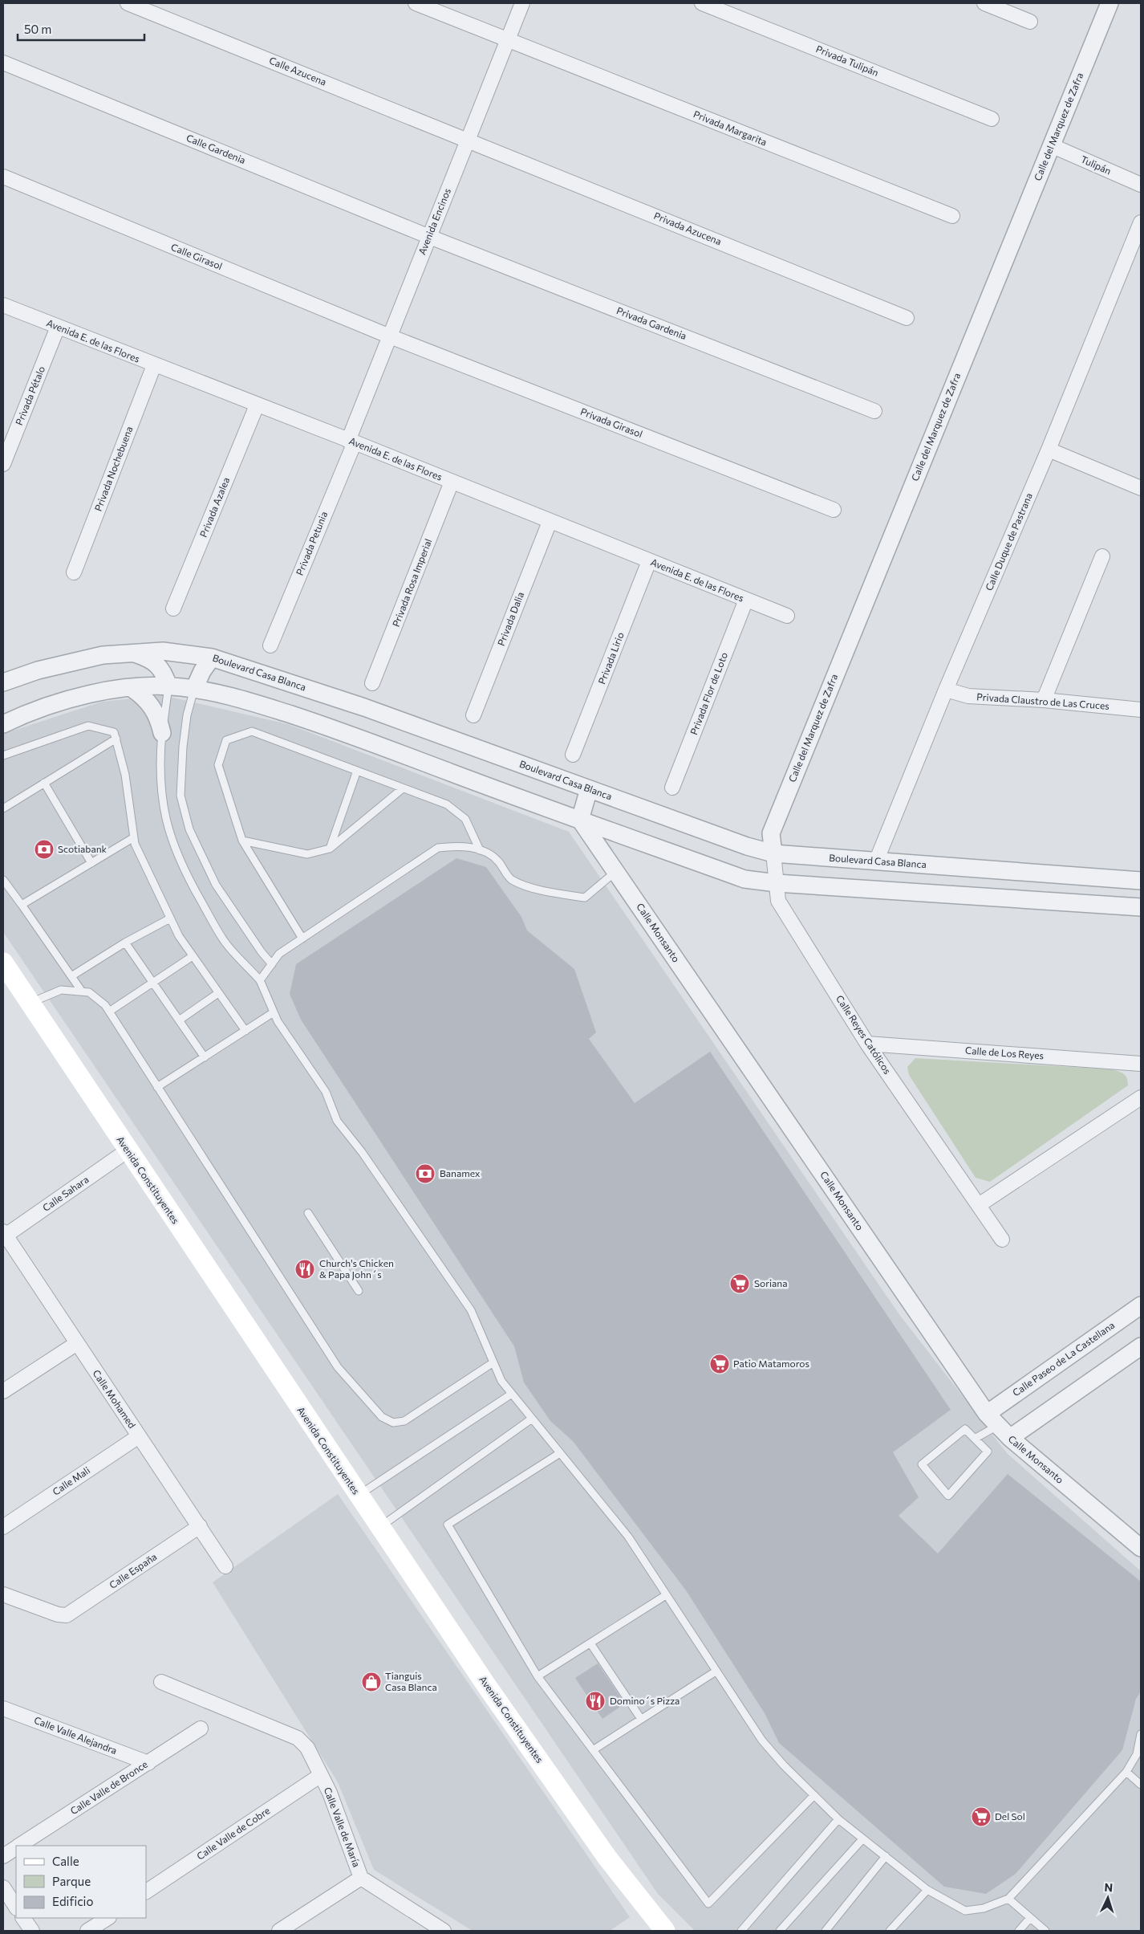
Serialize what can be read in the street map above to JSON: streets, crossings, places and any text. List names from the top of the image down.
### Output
{
  "streets": {
    "main road": ["Avenida Constituyentes"],
    "street": [
      "Privada Tulipán",
      "Calle Azucena",
      "Calle del Marquez de Zafra",
      "Privada Margarita",
      "Calle Gardenia",
      "Tulipán",
      "Avenida Encinos",
      "Privada Azucena",
      "Calle Girasol",
      "Privada Gardenia",
      "Avenida E. de las Flores",
      "Privada Pétalo",
      "Privada Girasol",
      "Privada Nochebuena",
      "Privada Azalea",
      "Calle Duque de Pastrana",
      "Privada Petunia",
      "Privada Rosa Imperial",
      "Privada Dalia",
      "Privada Lirio",
      "Boulevard Casa Blanca",
      "Privada Flor de Loto",
      "Privada Claustro de Las Cruces",
      "Calle Monsanto",
      "Calle Reyes Católicos",
      "Calle de Los Reyes",
      "Calle Sahara",
      "Calle Paseo de La Castellana",
      "Calle Mohamed",
      "Calle Mali",
      "Calle España",
      "Calle Valle Alejandra",
      "Calle Valle de Bronce",
      "Calle Valle de María",
      "Calle Valle de Cobre"
    ]
  },
  "crossings": [
    ["Calle Azucena", "Avenida Encinos"],
    ["Calle Azucena", "Privada Azucena"],
    ["Calle del Marquez de Zafra", "Tulipán"],
    ["Calle del Marquez de Zafra", "Boulevard Casa Blanca"],
    ["Calle del Marquez de Zafra", "Calle Reyes Católicos"],
    ["Privada Margarita", "Avenida Encinos"],
    ["Calle Gardenia", "Avenida Encinos"],
    ["Calle Gardenia", "Privada Gardenia"],
    ["Avenida Encinos", "Privada Azucena"],
    ["Avenida Encinos", "Calle Girasol"],
    ["Avenida Encinos", "Privada Gardenia"],
    ["Avenida Encinos", "Avenida E. de las Flores"],
    ["Avenida Encinos", "Privada Girasol"],
    ["Avenida Encinos", "Privada Petunia"],
    ["Calle Girasol", "Privada Girasol"],
    ["Avenida E. de las Flores", "Privada Pétalo"],
    ["Avenida E. de las Flores", "Privada Nochebuena"],
    ["Avenida E. de las Flores", "Privada Azalea"],
    ["Avenida E. de las Flores", "Privada Petunia"],
    ["Avenida E. de las Flores", "Privada Rosa Imperial"],
    ["Avenida E. de las Flores", "Privada Dalia"],
    ["Avenida E. de las Flores", "Privada Lirio"],
    ["Avenida E. de las Flores", "Privada Flor de Loto"],
    ["Calle Duque de Pastrana", "Boulevard Casa Blanca"],
    ["Calle Duque de Pastrana", "Privada Claustro de Las Cruces"],
    ["Boulevard Casa Blanca", "Calle Reyes Católicos"],
    ["Calle Monsanto", "Calle Paseo de La Castellana"],
    ["Calle Reyes Católicos", "Calle de Los Reyes"],
    ["Avenida Constituyentes", "Calle Sahara"],
    ["Calle Sahara", "Calle Mohamed"],
    ["Calle Mohamed", "Calle Mali"],
    ["Calle Mohamed", "Calle España"],
    ["Calle Valle Alejandra", "Calle Valle de Bronce"],
    ["Calle Valle de María", "Calle Valle de Cobre"]
  ],
  "places": {
    "bank": ["Scotiabank", "Banamex"],
    "restaurant": ["Church's Chicken & Papa John´s", "Domino´s Pizza"],
    "supermarket": ["Soriana", "Patio Matamoros", "Del Sol"],
    "shop": ["Tianguis Casa Blanca"]
  },
  "legend": ["Calle", "Parque", "Edificio"],
  "scale_bar": "50 m",
  "north": "top"
}
